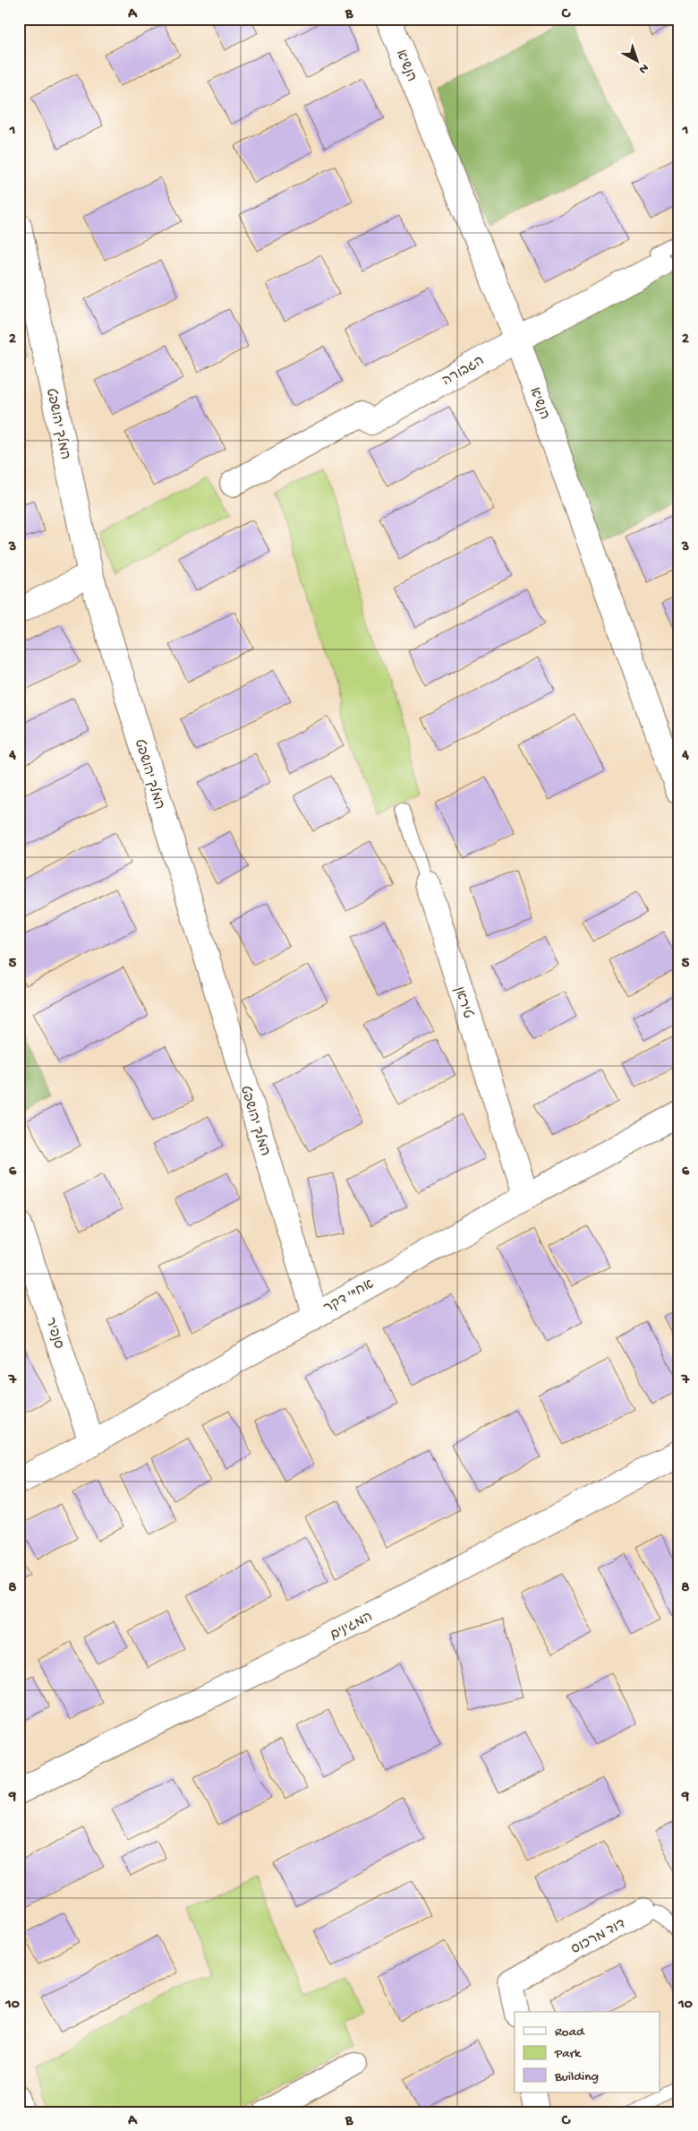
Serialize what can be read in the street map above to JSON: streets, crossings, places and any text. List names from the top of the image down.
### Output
{
  "streets": {
    "street": [
      "הנשיא",
      "הגבורה",
      "המלך יהושפט",
      "טיראן",
      "אח\"י דקר",
      "סנפיר",
      "המגינים",
      "דוד מרכוס"
    ]
  },
  "crossings": [
    ["הנשיא", "הגבורה"],
    ["המלך יהושפט", "אח\"י דקר"],
    ["טיראן", "אח\"י דקר"],
    ["אח\"י דקר", "סנפיר"]
  ],
  "legend": ["Road", "Park", "Building"],
  "north": "bottom right",
  "grid": {
    "columns": ["A", "B", "C"],
    "rows": [
      "1",
      "2",
      "3",
      "4",
      "5",
      "6",
      "7",
      "8",
      "9",
      "10"
    ]
  }
}
